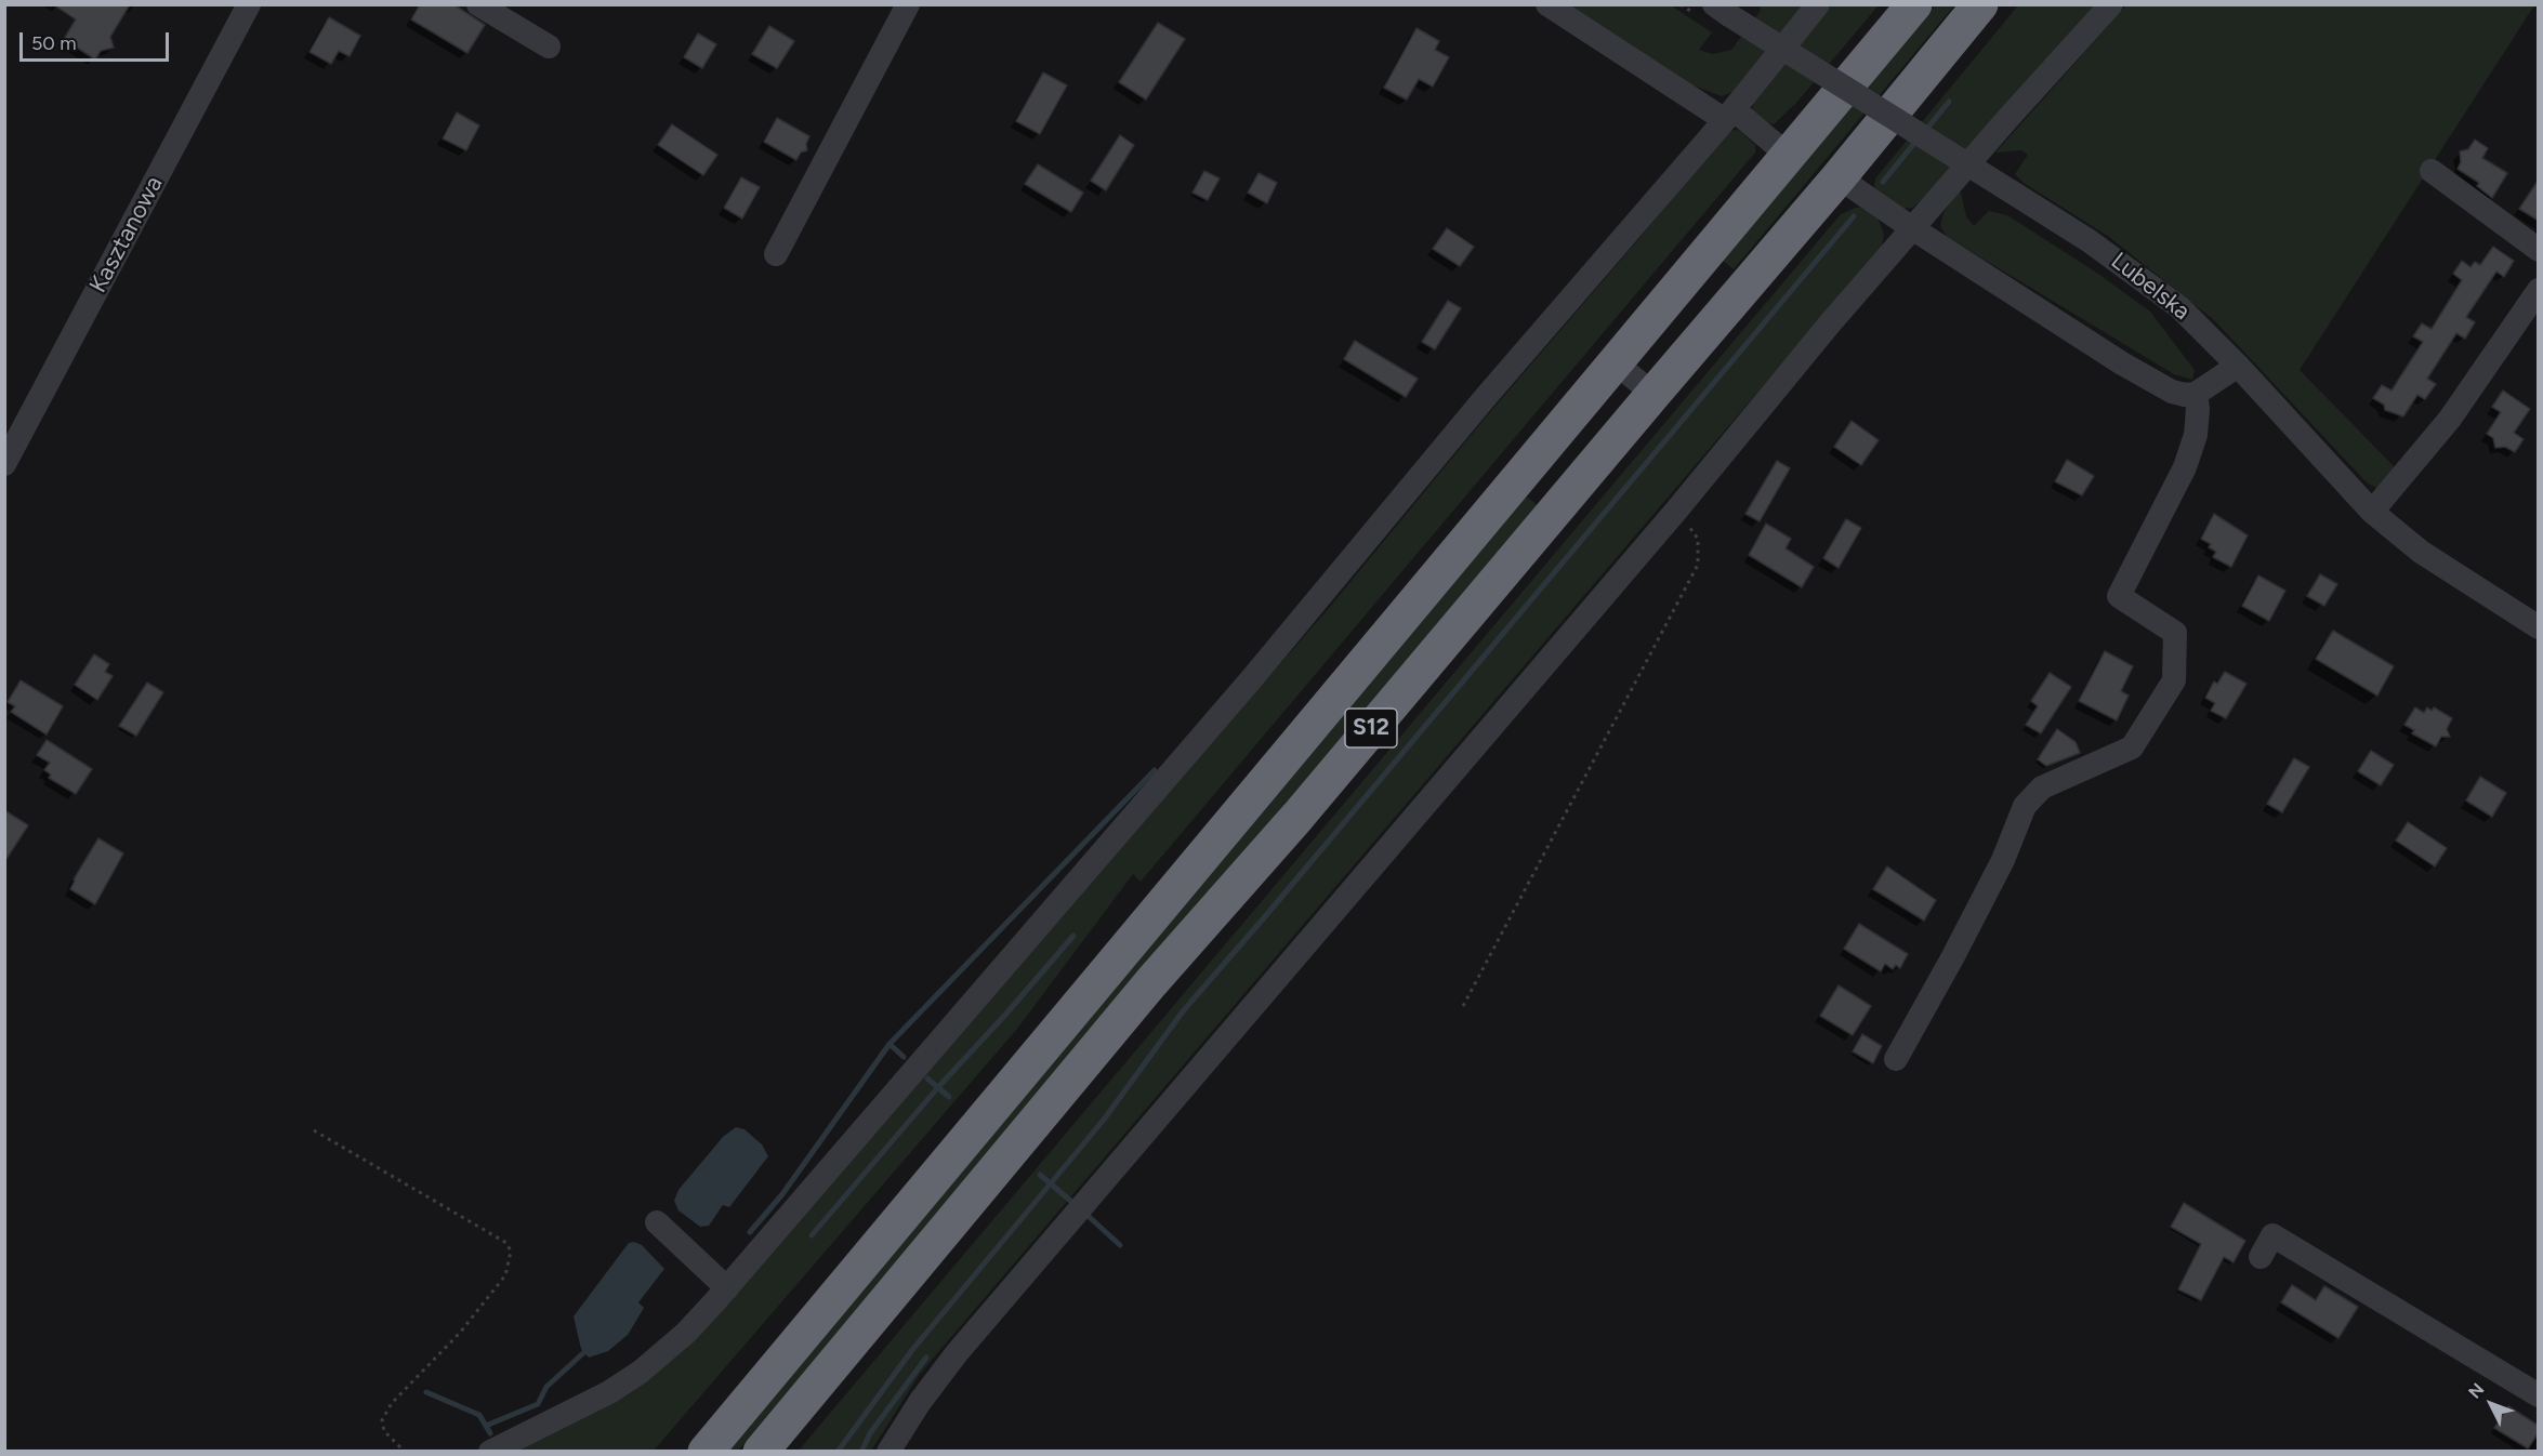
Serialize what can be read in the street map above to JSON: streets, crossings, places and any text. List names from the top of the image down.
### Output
{
  "streets": {
    "highway": ["S12"],
    "street": ["Kasztanowa", "Lubelska"]
  },
  "scale_bar": "50 m",
  "north": "top left"
}
